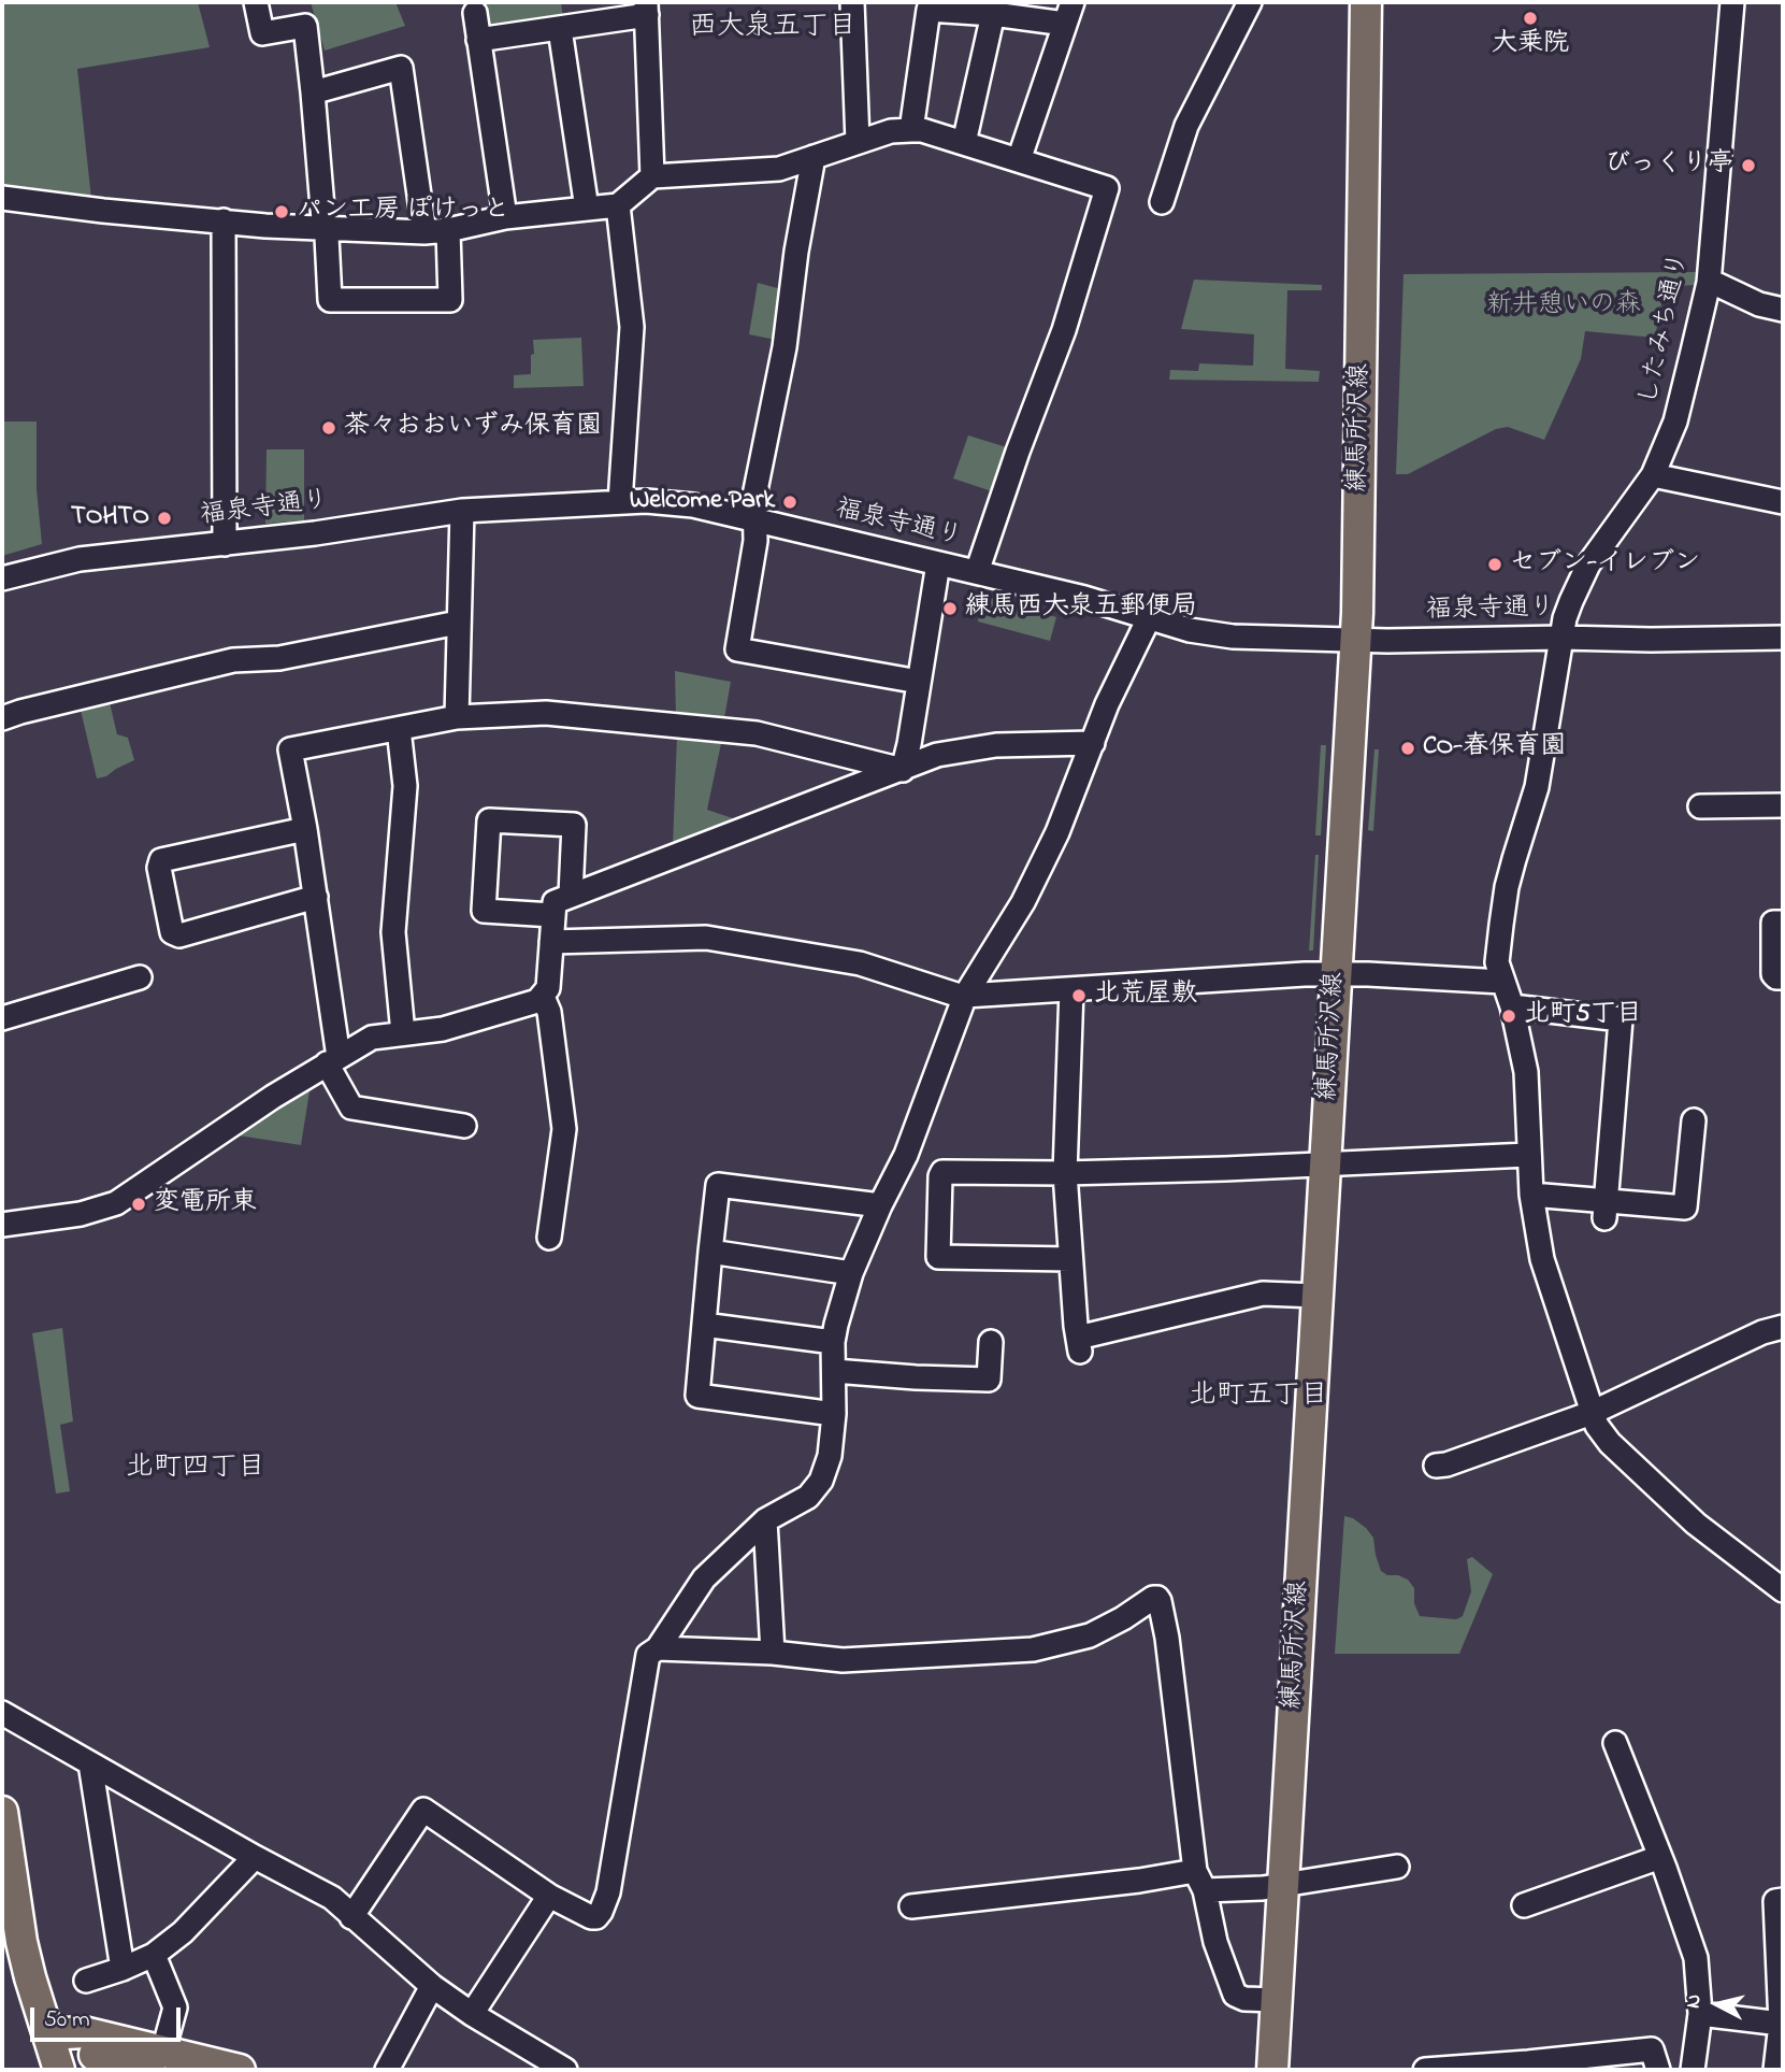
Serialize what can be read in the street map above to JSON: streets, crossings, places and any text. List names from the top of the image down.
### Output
{
  "streets": {
    "main road": ["練馬所沢線"],
    "street": ["したみち通り", "福泉寺通り"]
  },
  "crossings": [
    ["したみち通り", "福泉寺通り"],
    ["練馬所沢線", "福泉寺通り"]
  ],
  "districts": ["西大泉五丁目", "北町五丁目", "北町四丁目"],
  "parks": ["新井憩いの森"],
  "places": [
    "大乗院",
    "びっくり亭",
    "パン工房 ぽけっと",
    "茶々おおいずみ保育園",
    "Welcome Park",
    "TOHTO",
    "セブン-イレブン",
    "練馬西大泉五郵便局",
    "CO-春保育園",
    "北荒屋敷",
    "北町5丁目",
    "変電所東"
  ],
  "scale_bar": "50 m",
  "north": "left"
}
